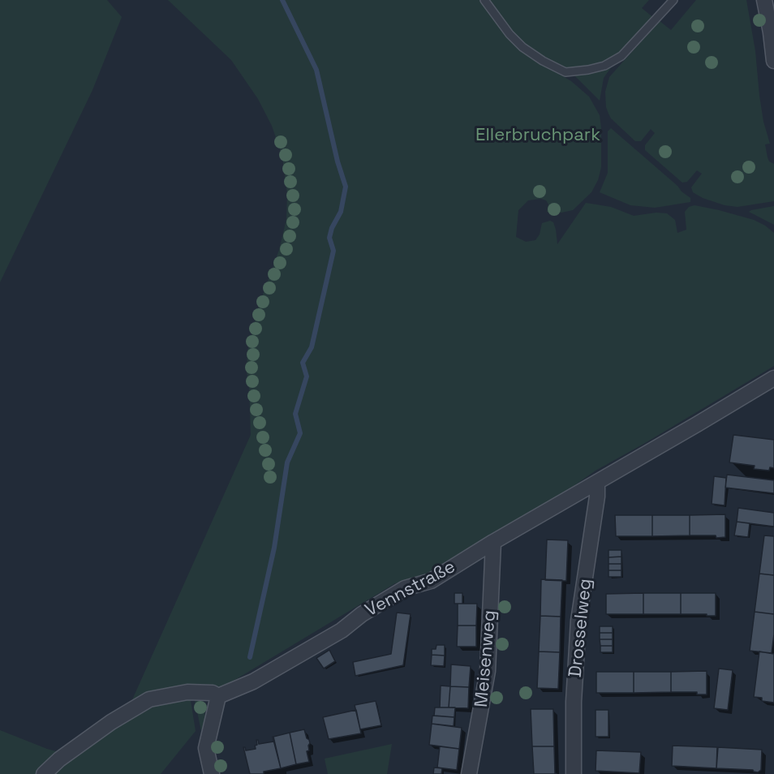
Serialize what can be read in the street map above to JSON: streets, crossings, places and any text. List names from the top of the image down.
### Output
{
  "streets": {
    "street": ["Vennstraße", "Drosselweg", "Meisenweg"]
  },
  "crossings": [
    ["Vennstraße", "Drosselweg"],
    ["Vennstraße", "Meisenweg"]
  ],
  "parks": ["Ellerbruchpark"]
}
